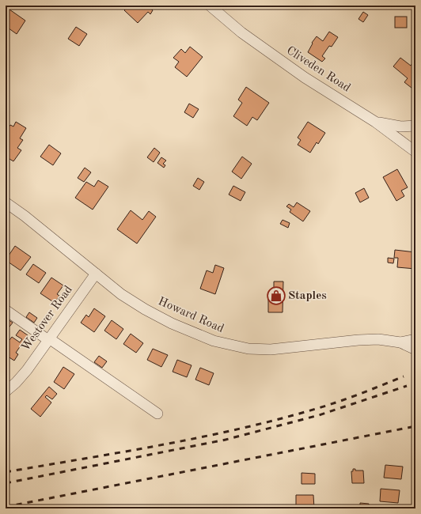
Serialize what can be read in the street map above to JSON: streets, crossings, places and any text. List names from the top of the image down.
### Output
{
  "streets": {
    "street": ["Cliveden Road", "Howard Road", "Westover Road"]
  },
  "crossings": [
    ["Howard Road", "Westover Road"]
  ],
  "places": {
    "shop": ["Staples"]
  }
}
